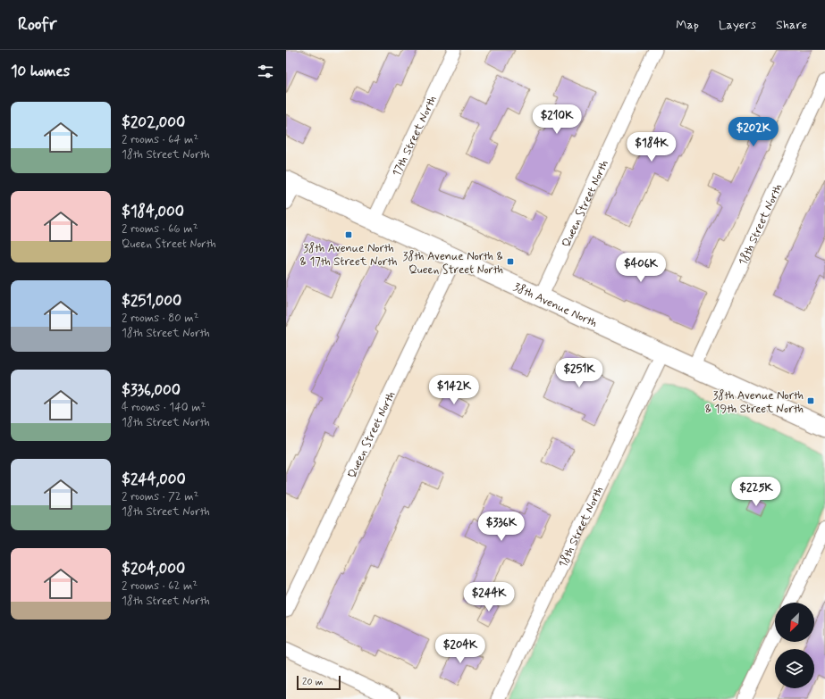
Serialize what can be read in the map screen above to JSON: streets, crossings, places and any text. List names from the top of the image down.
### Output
{
  "streets": {
    "main road": ["38th Avenue North"],
    "street": ["17th Street North", "Queen Street North", "18th Street North"]
  },
  "crossings": [
    ["17th Street North", "38th Avenue North"],
    ["Queen Street North", "38th Avenue North"],
    ["18th Street North", "38th Avenue North"]
  ],
  "places": {
    "transit": ["38th Avenue North & 17th Street North", "38th Avenue North & Queen Street North", "38th Avenue North & 19th Street North"]
  },
  "scale_bar": "20 m",
  "north": "bottom left",
  "page": {
    "header": "Roofr",
    "nav": ["Map", "Layers", "Share"],
    "heading": "10 homes",
    "list": [
      {
        "name": "$202,000",
        "note": "2 rooms · 64 m² · 18th Street North"
      },
      {
        "name": "$184,000",
        "note": "2 rooms · 66 m² · Queen Street North"
      },
      {
        "name": "$251,000",
        "note": "2 rooms · 80 m² · 18th Street North"
      },
      {
        "name": "$336,000",
        "note": "4 rooms · 140 m² · 18th Street North"
      },
      {
        "name": "$244,000",
        "note": "2 rooms · 72 m² · 18th Street North"
      },
      {
        "name": "$204,000",
        "note": "2 rooms · 62 m² · 18th Street North"
      }
    ],
    "price": [
      "$210K",
      "$202K",
      "$184K",
      "$406K",
      "$251K",
      "$142K",
      "$225K",
      "$336K",
      "$244K",
      "$204K"
    ],
    "scale": "20 m"
  }
}
